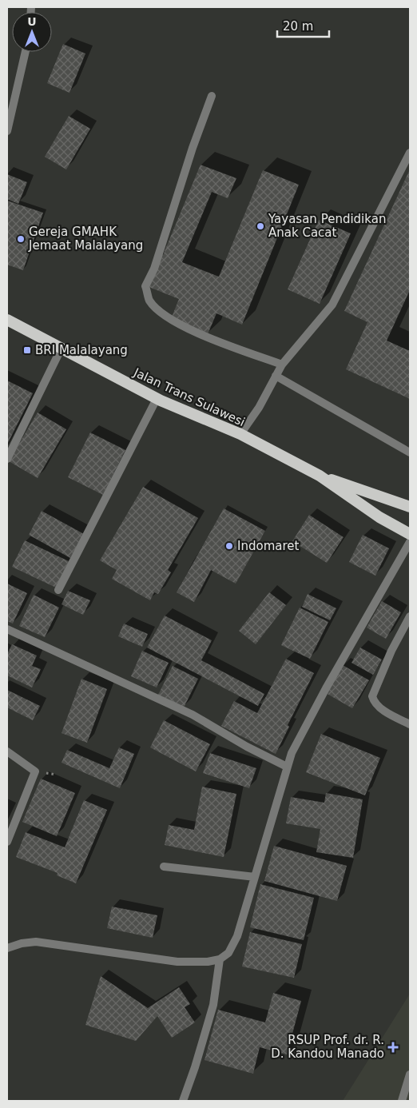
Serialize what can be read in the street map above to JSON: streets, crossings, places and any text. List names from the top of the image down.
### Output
{
  "streets": {
    "highway": ["Jalan Trans Sulawesi"]
  },
  "places": {
    "other": ["Yayasan Pendidikan Anak Cacat", "Gereja GMAHK Jemaat Malalayang", "Indomaret"],
    "transit": ["BRI Malalayang"],
    "health": ["RSUP Prof. dr. R. D. Kandou Manado"]
  },
  "scale_bar": "20 m",
  "north": "top"
}
